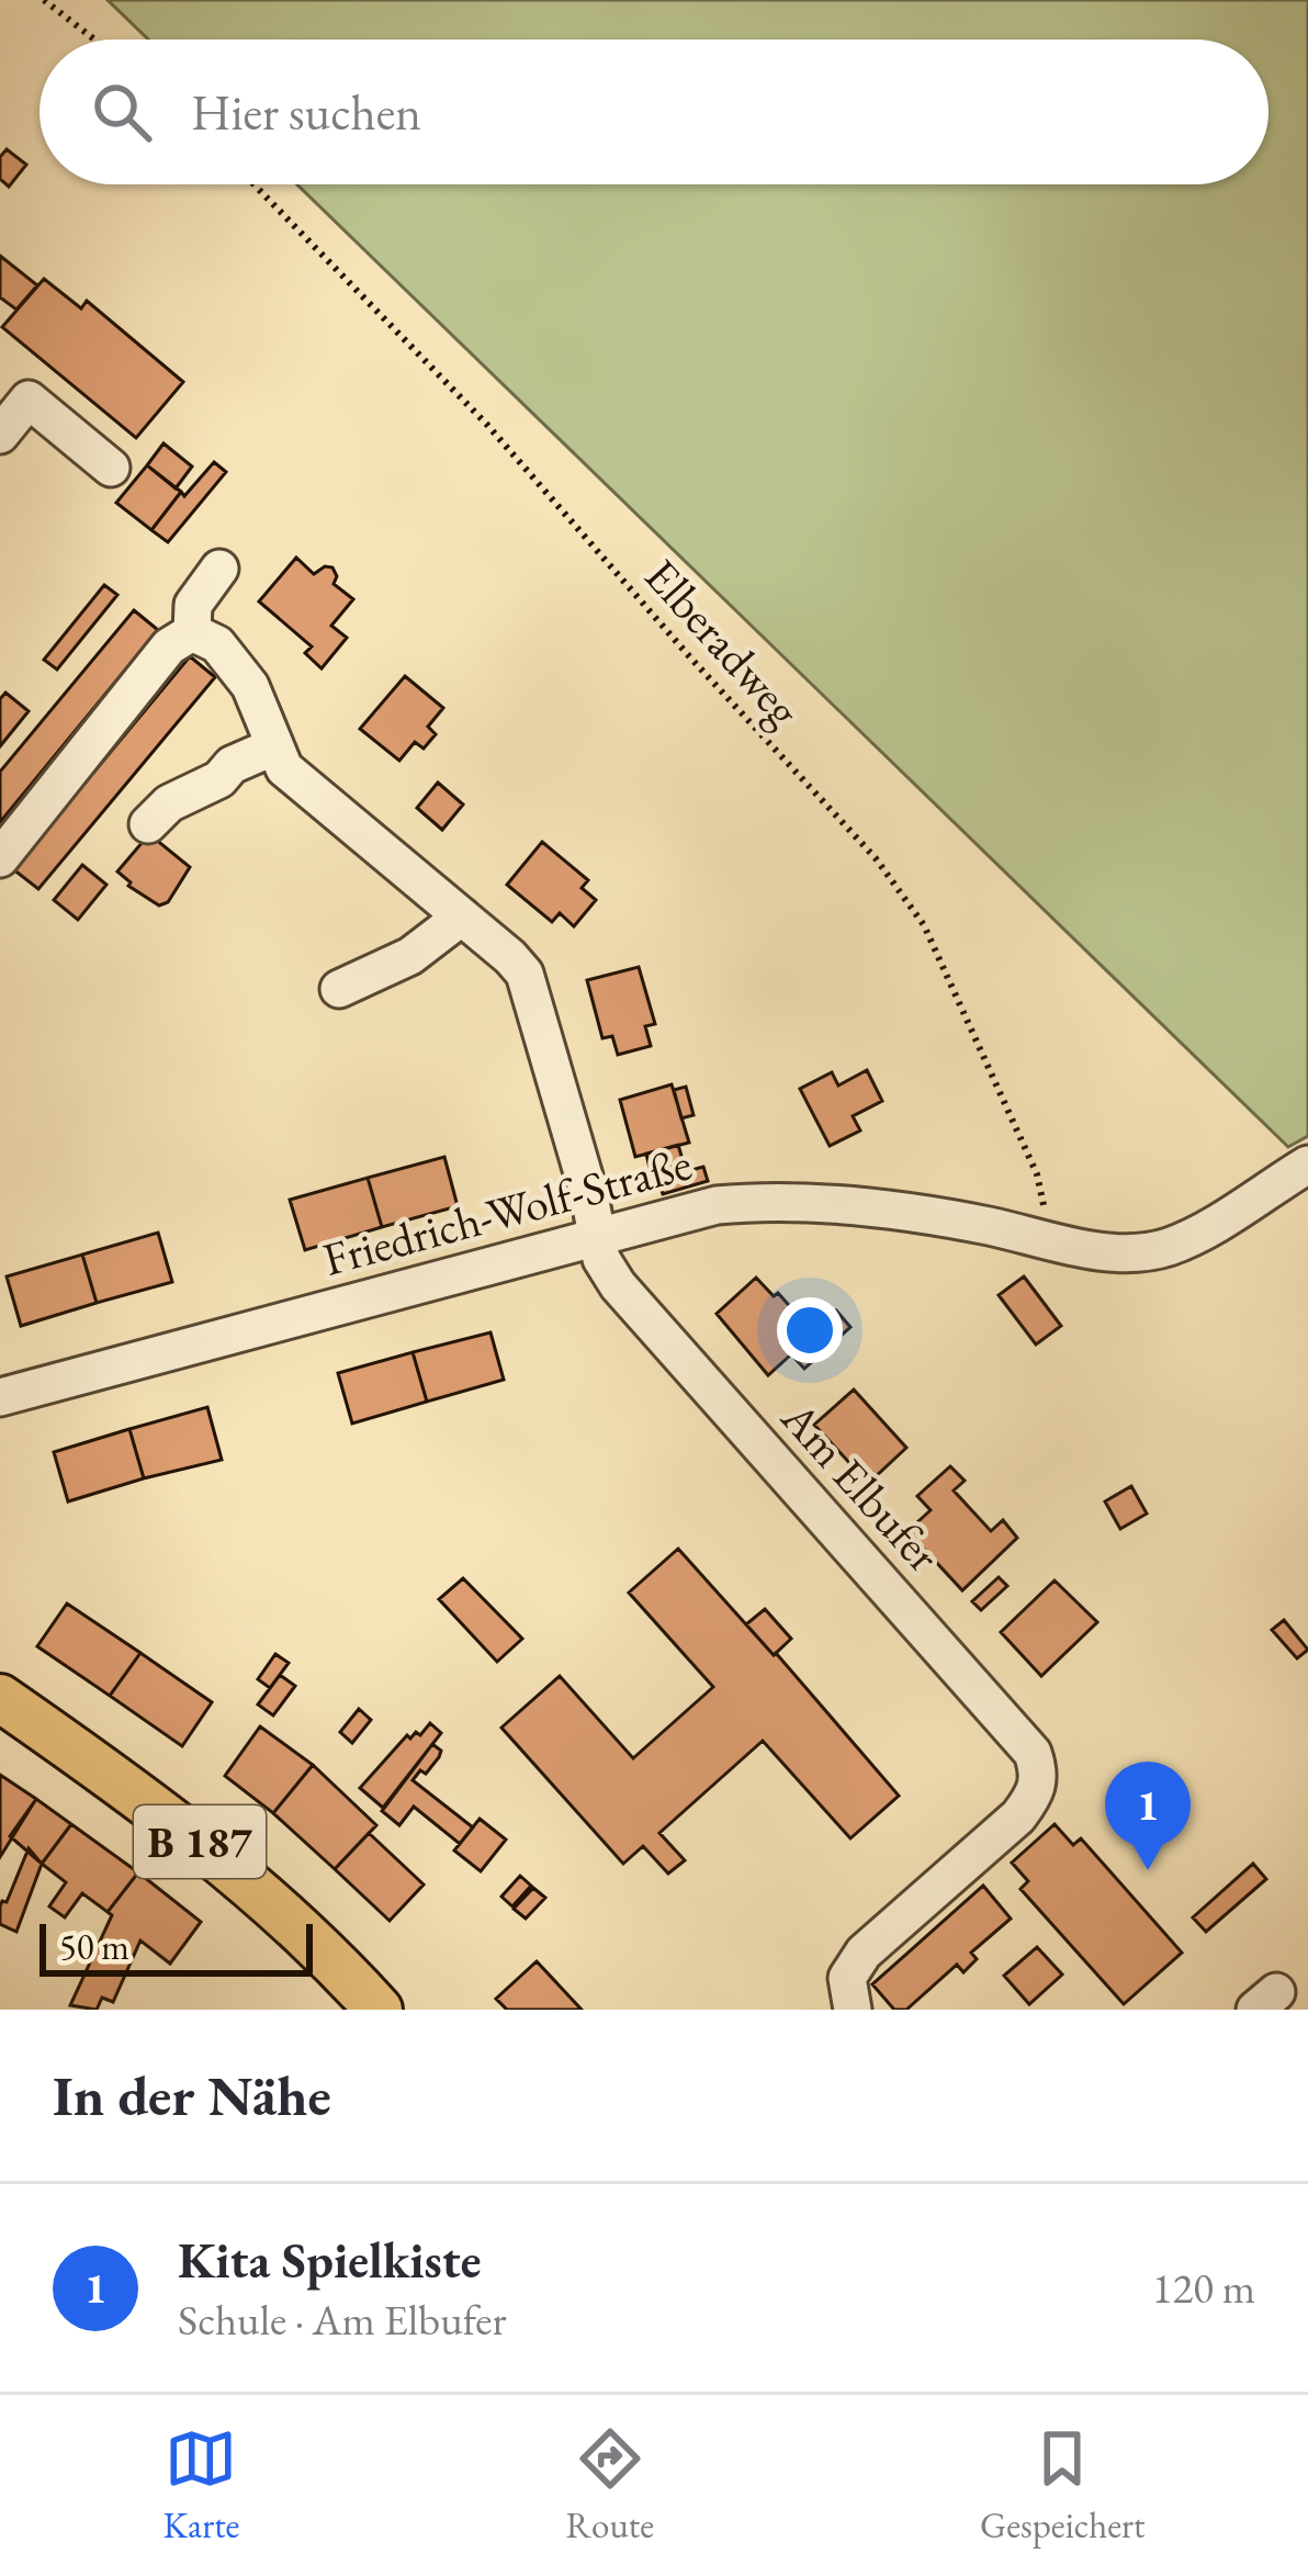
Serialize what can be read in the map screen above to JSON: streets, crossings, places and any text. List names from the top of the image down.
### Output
{
  "streets": {
    "main road": ["B 187"],
    "street": ["Friedrich-Wolf-Straße", "Am Elbufer"],
    "path": ["Elberadweg"]
  },
  "crossings": [
    ["Elberadweg", "Friedrich-Wolf-Straße"],
    ["Friedrich-Wolf-Straße", "Am Elbufer"]
  ],
  "scale_bar": "50 m",
  "page": {
    "search": "Hier suchen",
    "pins": "1",
    "scale": "50 m",
    "heading": "In der Nähe",
    "list": [
      {
        "mark": "1",
        "name": "Kita Spielkiste",
        "note": "Schule · Am Elbufer",
        "value": "120 m"
      }
    ],
    "nav": ["Karte", "Route", "Gespeichert"]
  }
}
